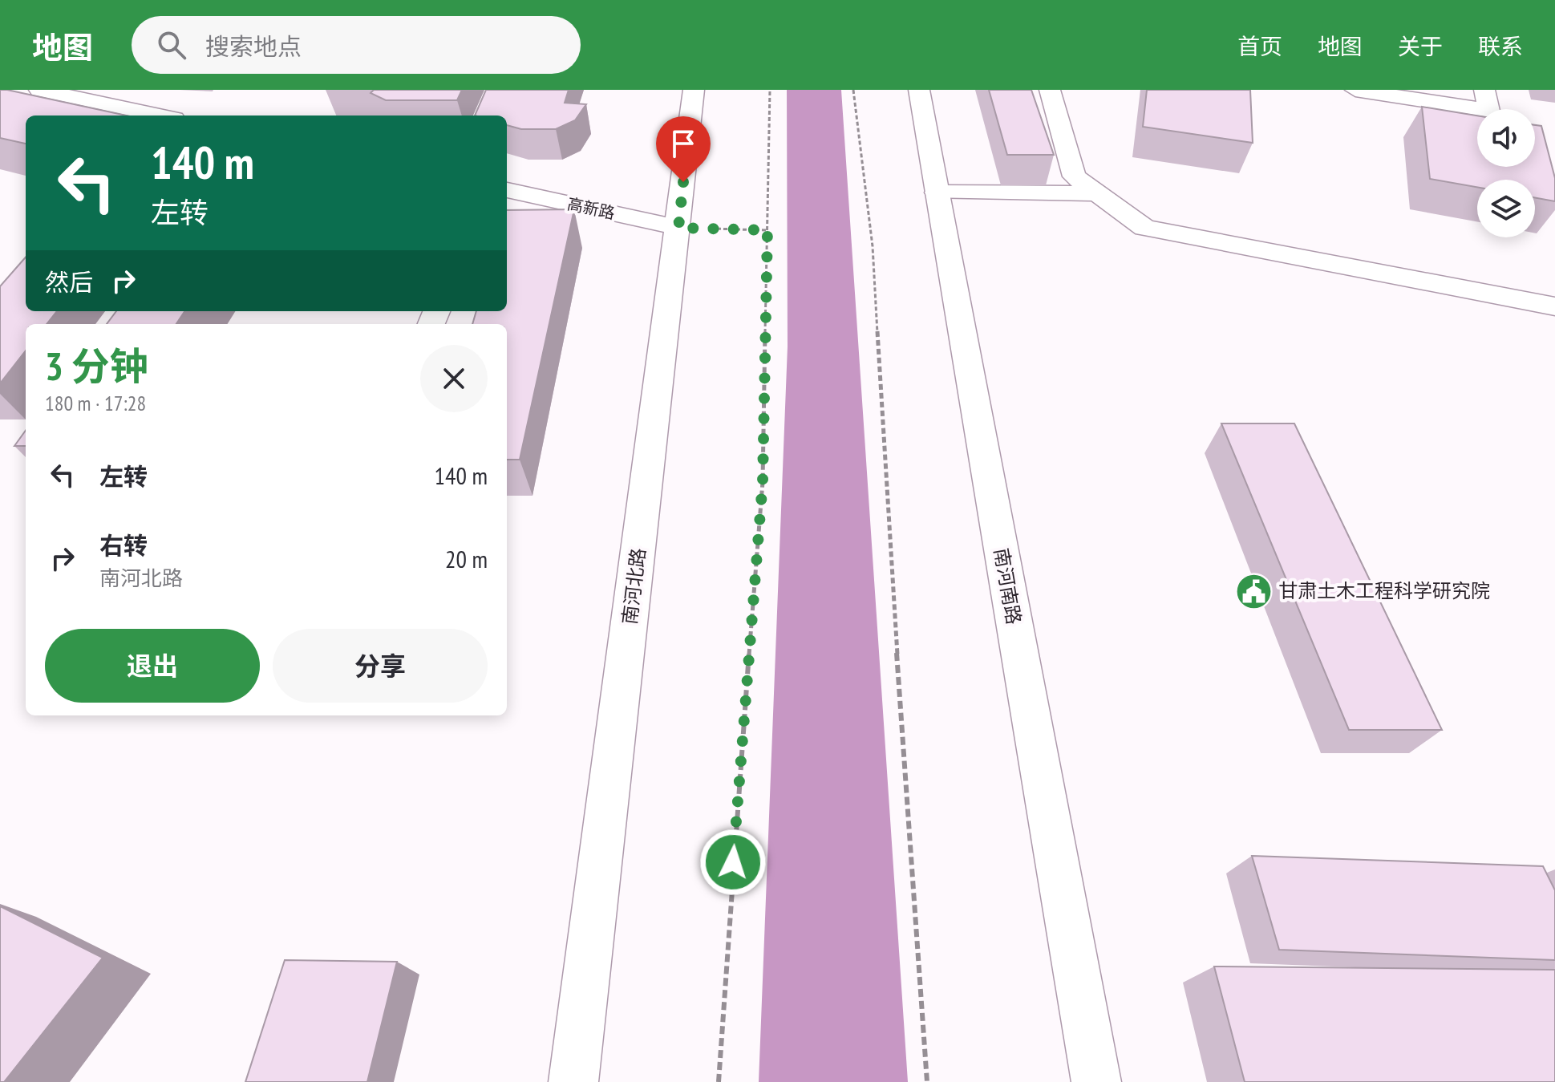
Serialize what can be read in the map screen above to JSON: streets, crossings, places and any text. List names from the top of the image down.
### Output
{
  "streets": {
    "street": ["高新路", "南河北路", "南河南路"]
  },
  "crossings": [
    ["高新路", "南河北路"]
  ],
  "places": {
    "public building": ["甘肃土木工程科学研究院"]
  },
  "page": {
    "header": "地图",
    "search": "搜索地点",
    "nav": [
      "首页",
      "地图",
      "关于",
      "联系"
    ],
    "turn": ["140 m", "左转"],
    "then": "然后",
    "heading": ["3 分钟", "180 m · 17:28"],
    "list": [
      {
        "name": "左转",
        "value": "140 m"
      },
      {
        "name": "右转",
        "note": "南河北路",
        "value": "20 m"
      }
    ],
    "buttons": ["退出", "分享"]
  }
}
